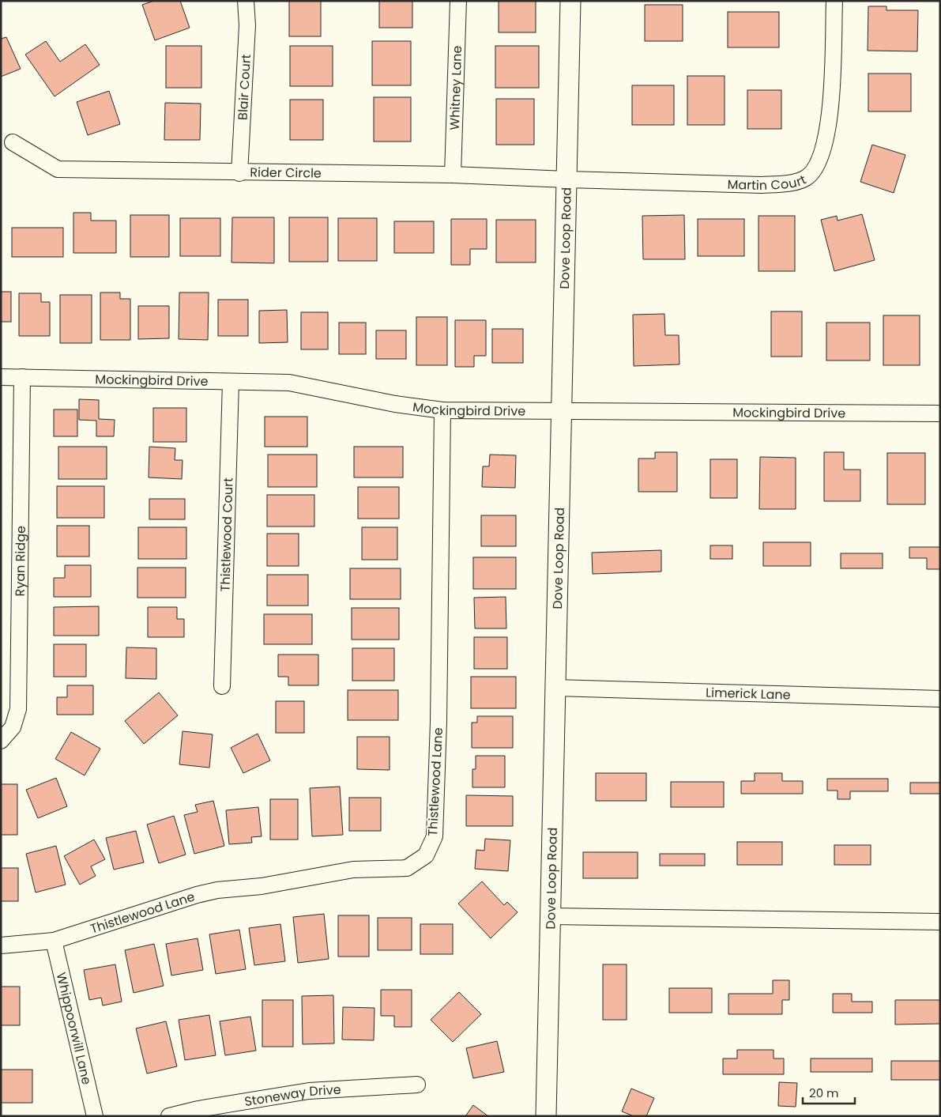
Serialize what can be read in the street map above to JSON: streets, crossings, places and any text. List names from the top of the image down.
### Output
{
  "streets": {
    "street": [
      "Blair Court",
      "Whitney Lane",
      "Rider Circle",
      "Martin Court",
      "Dove Loop Road",
      "Mockingbird Drive",
      "Thistlewood Court",
      "Ryan Ridge",
      "Limerick Lane",
      "Thistlewood Lane",
      "Whippoorwill Lane",
      "Stoneway Drive"
    ]
  },
  "crossings": [
    ["Blair Court", "Rider Circle"],
    ["Whitney Lane", "Rider Circle"],
    ["Rider Circle", "Martin Court"],
    ["Rider Circle", "Dove Loop Road"],
    ["Martin Court", "Dove Loop Road"],
    ["Dove Loop Road", "Mockingbird Drive"],
    ["Dove Loop Road", "Limerick Lane"],
    ["Mockingbird Drive", "Thistlewood Court"],
    ["Mockingbird Drive", "Ryan Ridge"],
    ["Mockingbird Drive", "Thistlewood Lane"],
    ["Thistlewood Lane", "Whippoorwill Lane"]
  ],
  "scale_bar": "20 m"
}
